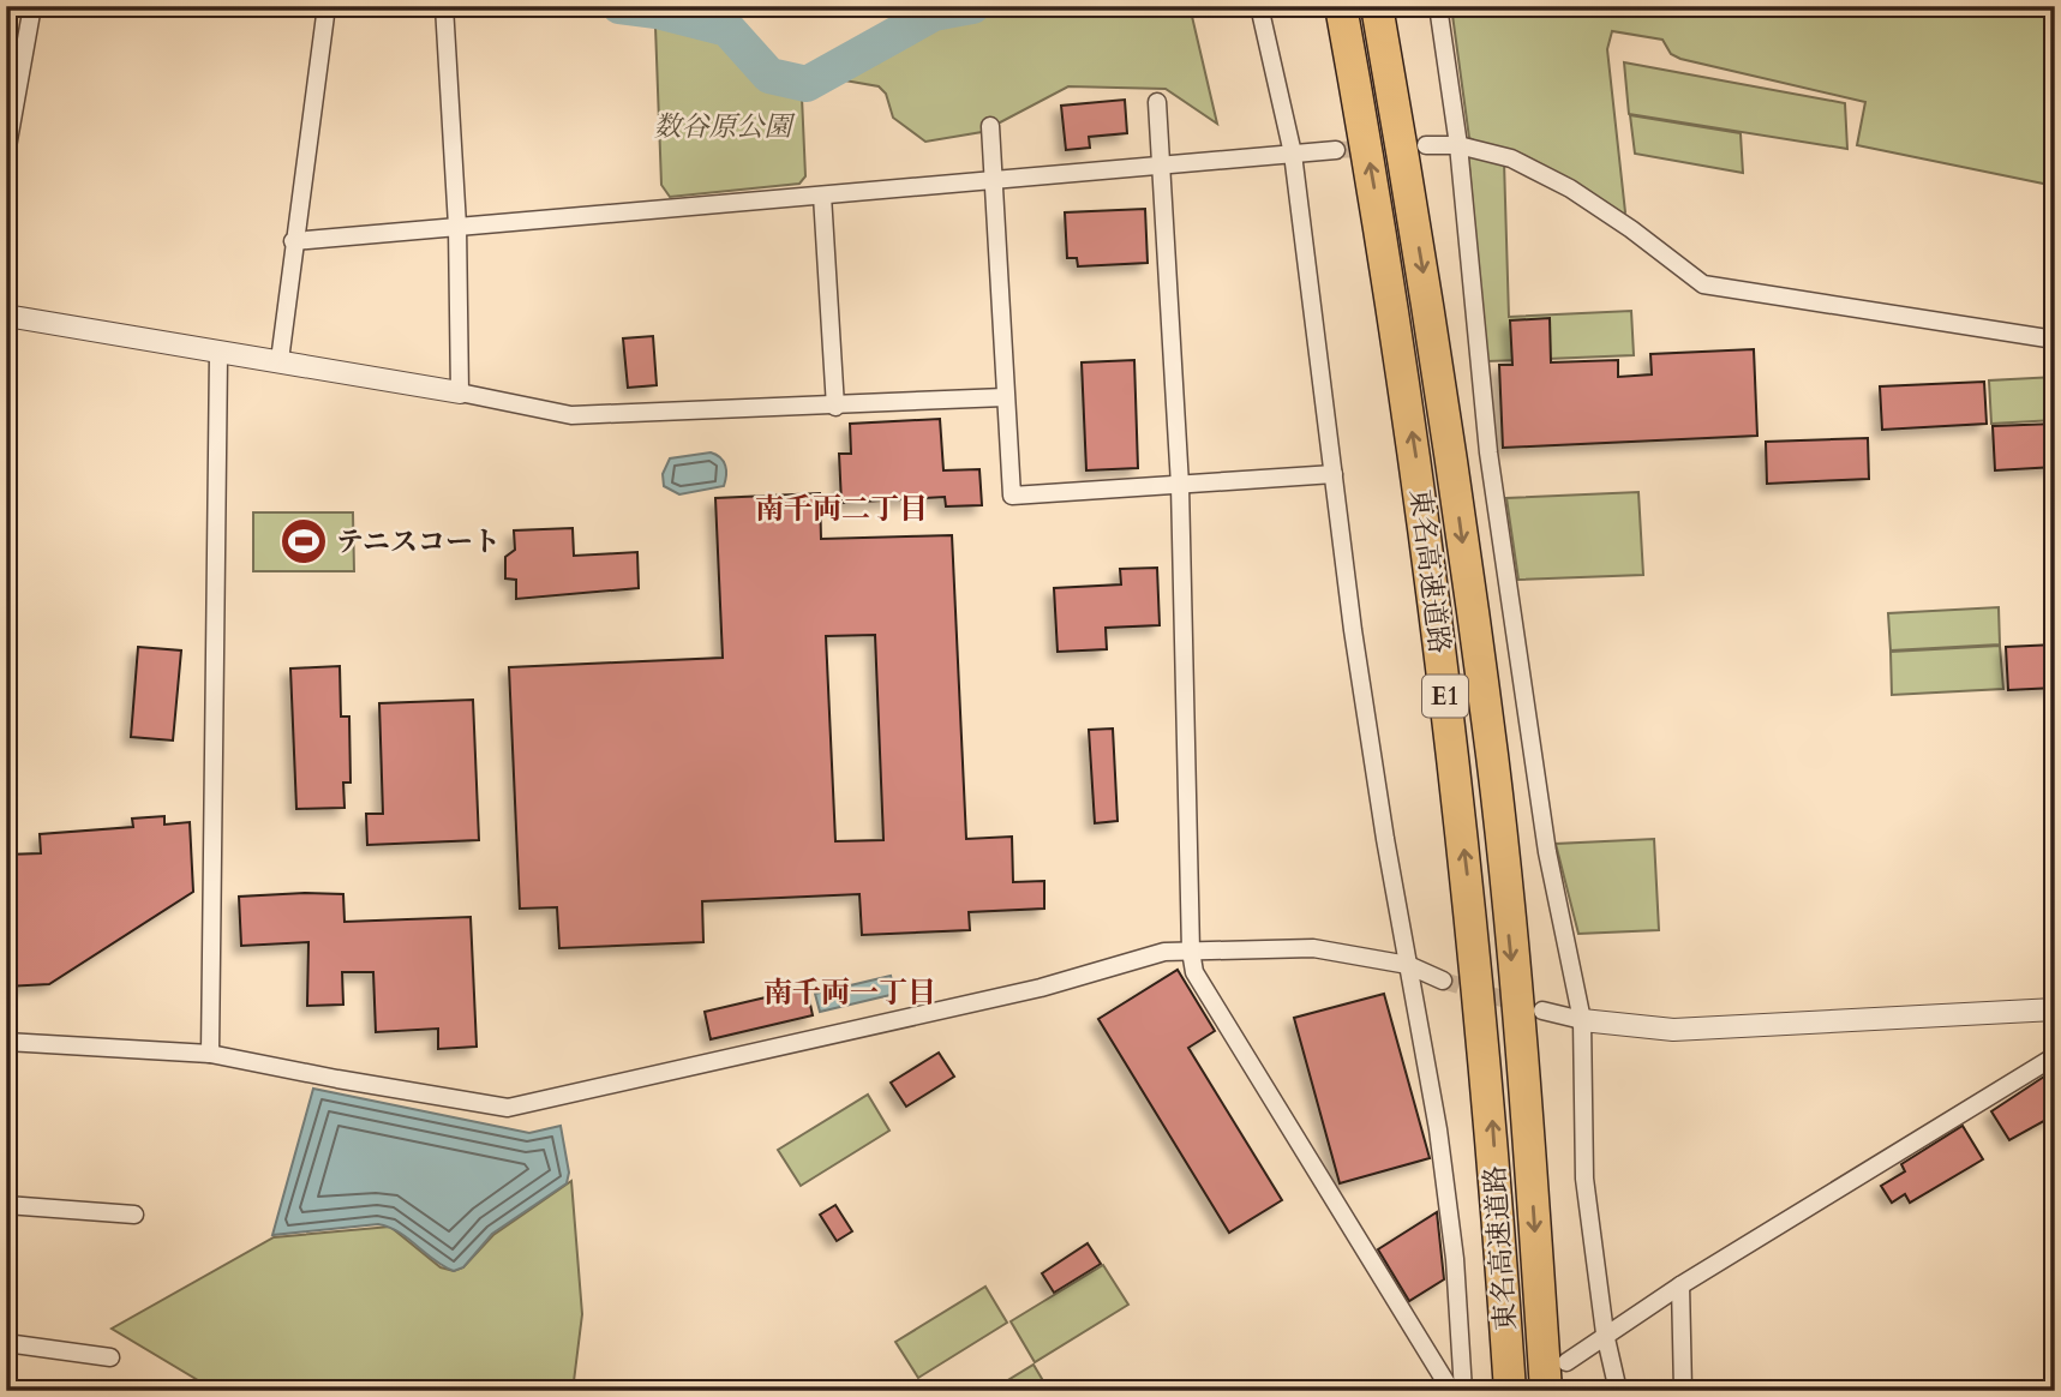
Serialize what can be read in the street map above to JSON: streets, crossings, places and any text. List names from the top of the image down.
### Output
{
  "streets": {
    "highway": ["東名高速道路", "E1"]
  },
  "districts": ["南千両二丁目", "南千両一丁目"],
  "parks": ["数谷原公園"],
  "places": {
    "sports": ["テニスコート"]
  }
}
